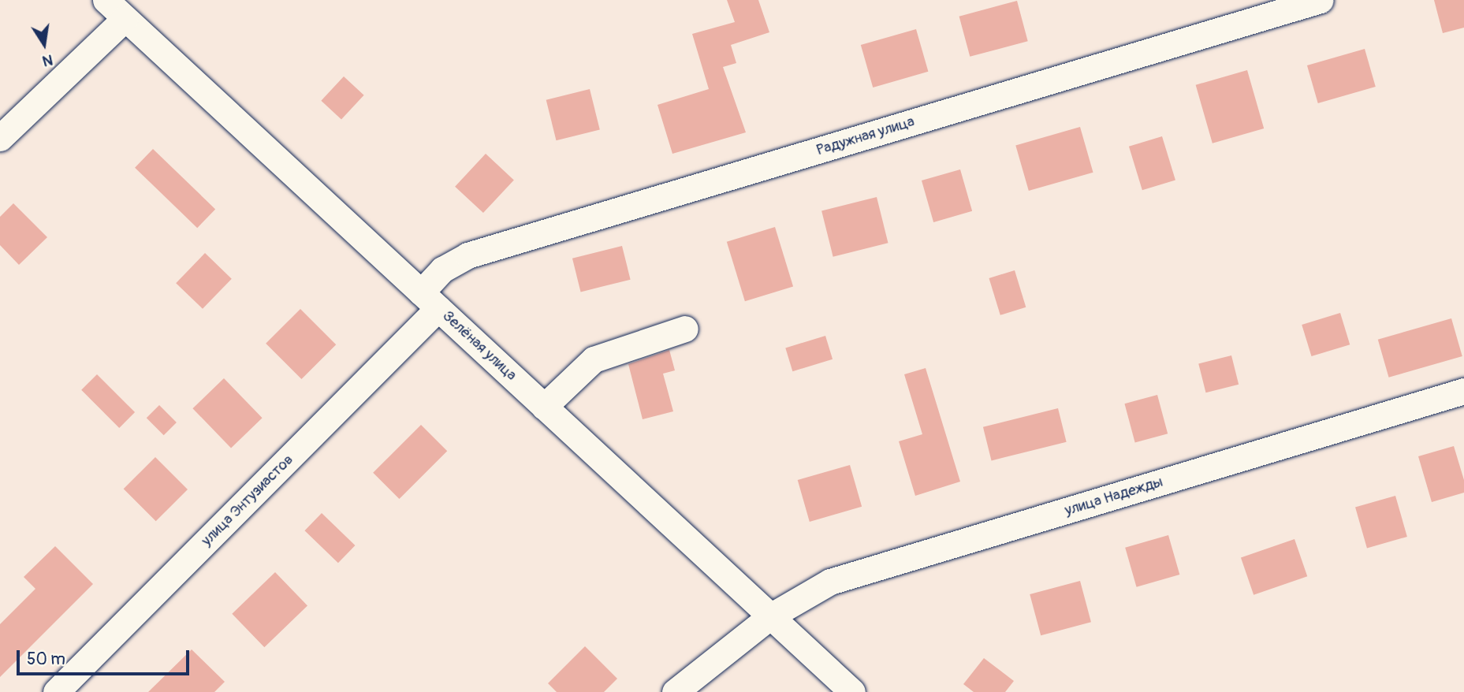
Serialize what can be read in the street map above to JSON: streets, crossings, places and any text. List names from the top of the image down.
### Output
{
  "streets": {
    "street": [
      "Радужная улица",
      "Зелёная улица",
      "улица Надежды",
      "улица Энтузиастов"
    ]
  },
  "crossings": [
    ["Радужная улица", "Зелёная улица"],
    ["Радужная улица", "улица Энтузиастов"],
    ["Зелёная улица", "улица Надежды"],
    ["Зелёная улица", "улица Энтузиастов"]
  ],
  "scale_bar": "50 m",
  "north": "bottom"
}
